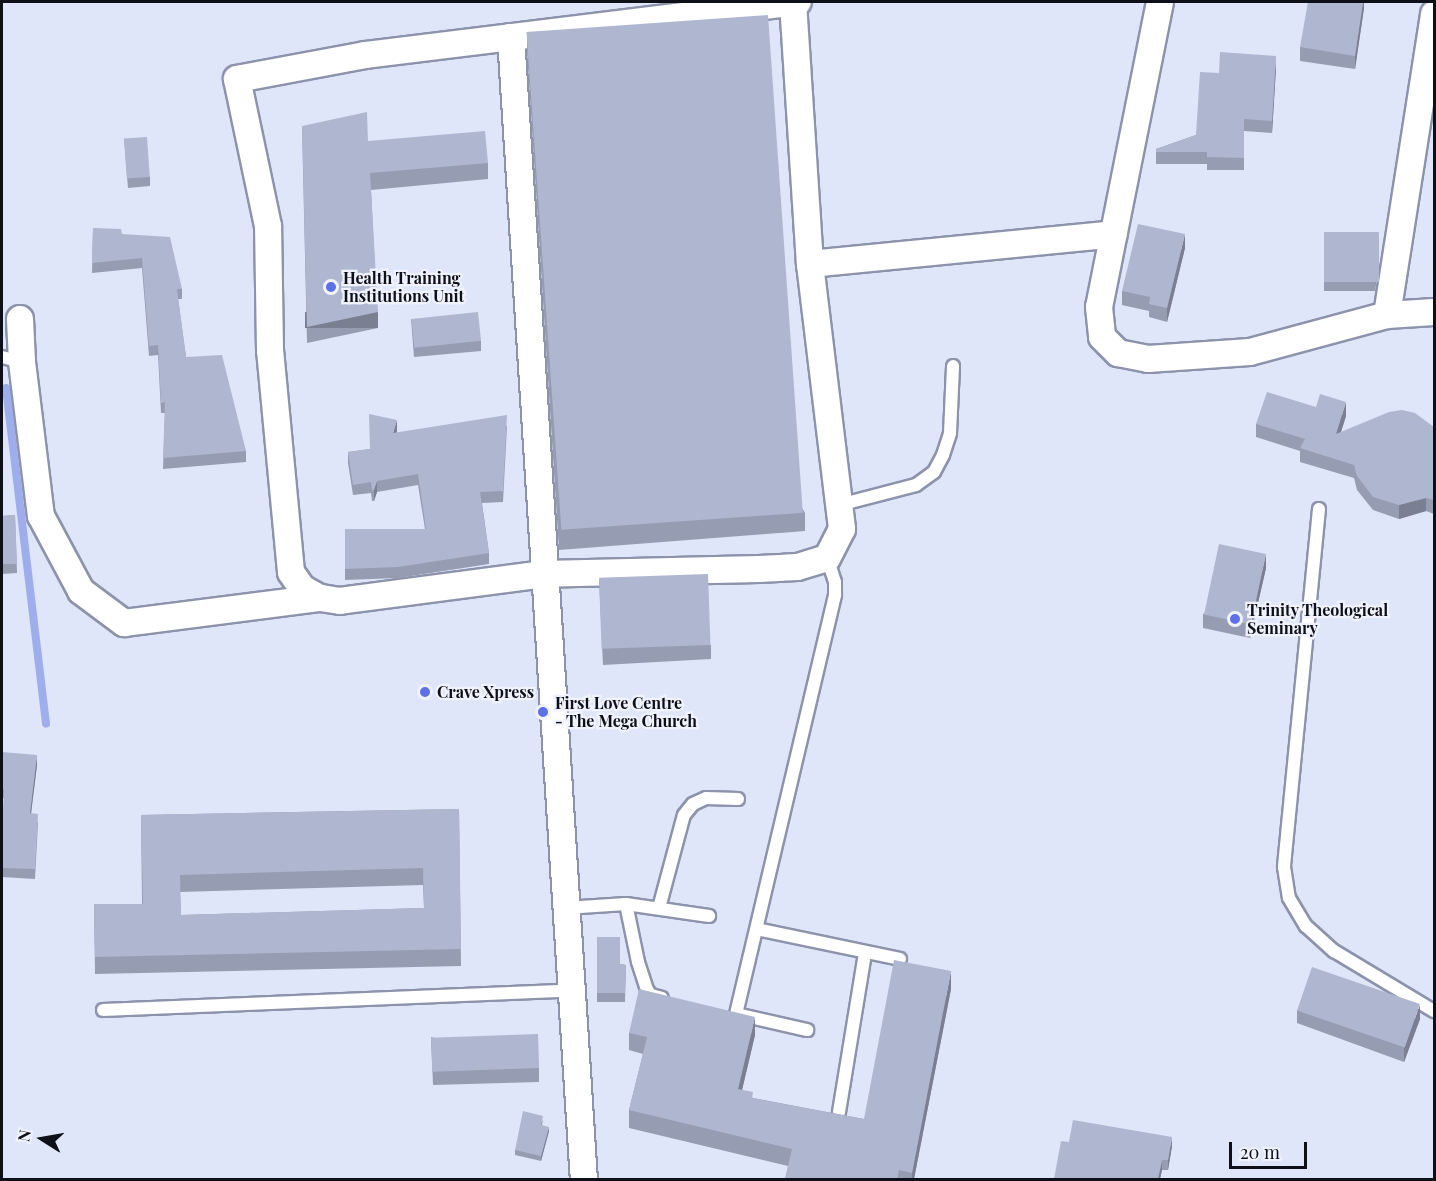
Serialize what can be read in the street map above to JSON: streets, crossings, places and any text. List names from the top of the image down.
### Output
{
  "places": [
    "Health Training Institutions Unit",
    "Trinity Theological Seminary",
    "Crave Xpress",
    "First Love Centre - The Mega Church"
  ],
  "scale_bar": "20 m",
  "north": "left"
}
